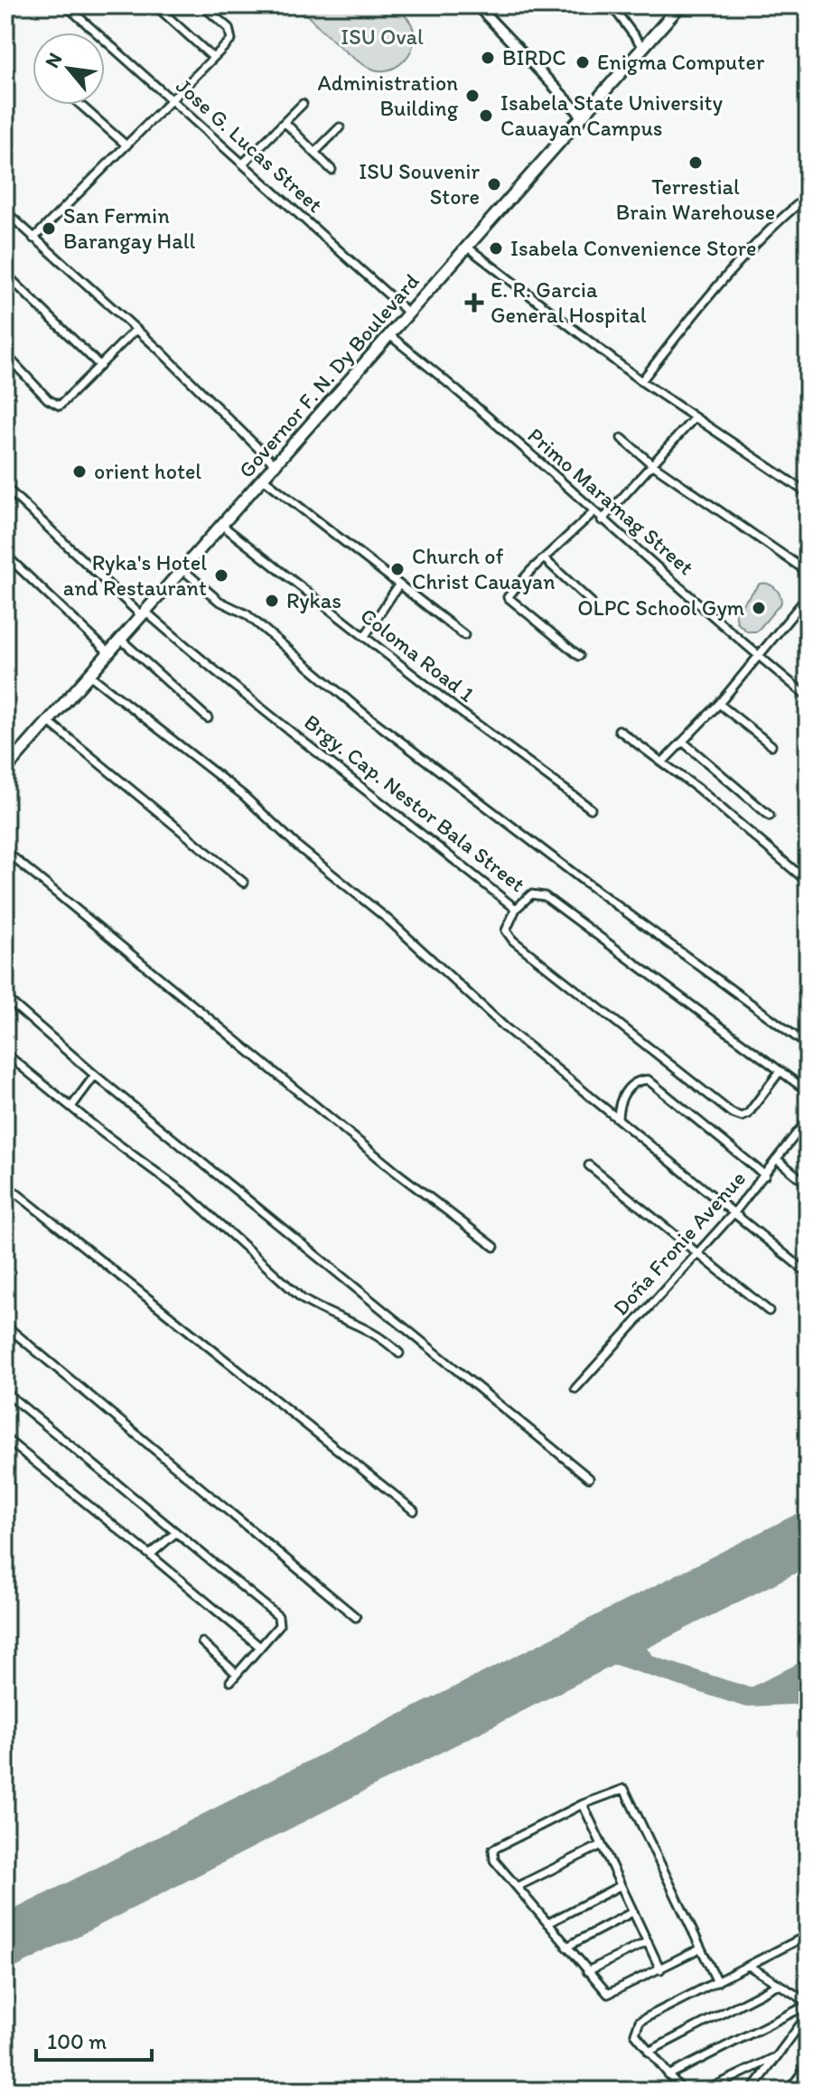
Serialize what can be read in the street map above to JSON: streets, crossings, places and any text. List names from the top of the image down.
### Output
{
  "streets": {
    "highway": ["Governor F. N. Dy Boulevard"],
    "street": [
      "Jose G. Lucas Street",
      "Primo Maramag Street",
      "Coloma Road 1",
      "Brgy. Cap. Nestor Bala Street",
      "Doña Fronie Avenue"
    ]
  },
  "crossings": [
    ["Jose G. Lucas Street", "Governor F. N. Dy Boulevard"],
    ["Governor F. N. Dy Boulevard", "Primo Maramag Street"],
    ["Governor F. N. Dy Boulevard", "Coloma Road 1"],
    ["Governor F. N. Dy Boulevard", "Brgy. Cap. Nestor Bala Street"]
  ],
  "parks": ["ISU Oval"],
  "places": {
    "other": [
      "BIRDC",
      "Enigma Computer",
      "Administration Building",
      "Isabela State University Cauayan Campus",
      "Terrestial Brain Warehouse",
      "ISU Souvenir Store",
      "San Fermin Barangay Hall",
      "Isabela Convenience Store",
      "orient hotel",
      "Church of Christ Cauayan",
      "Ryka's Hotel and Restaurant",
      "Rykas",
      "OLPC School Gym"
    ],
    "health": ["E. R. Garcia General Hospital"]
  },
  "scale_bar": "100 m",
  "north": "top left"
}
